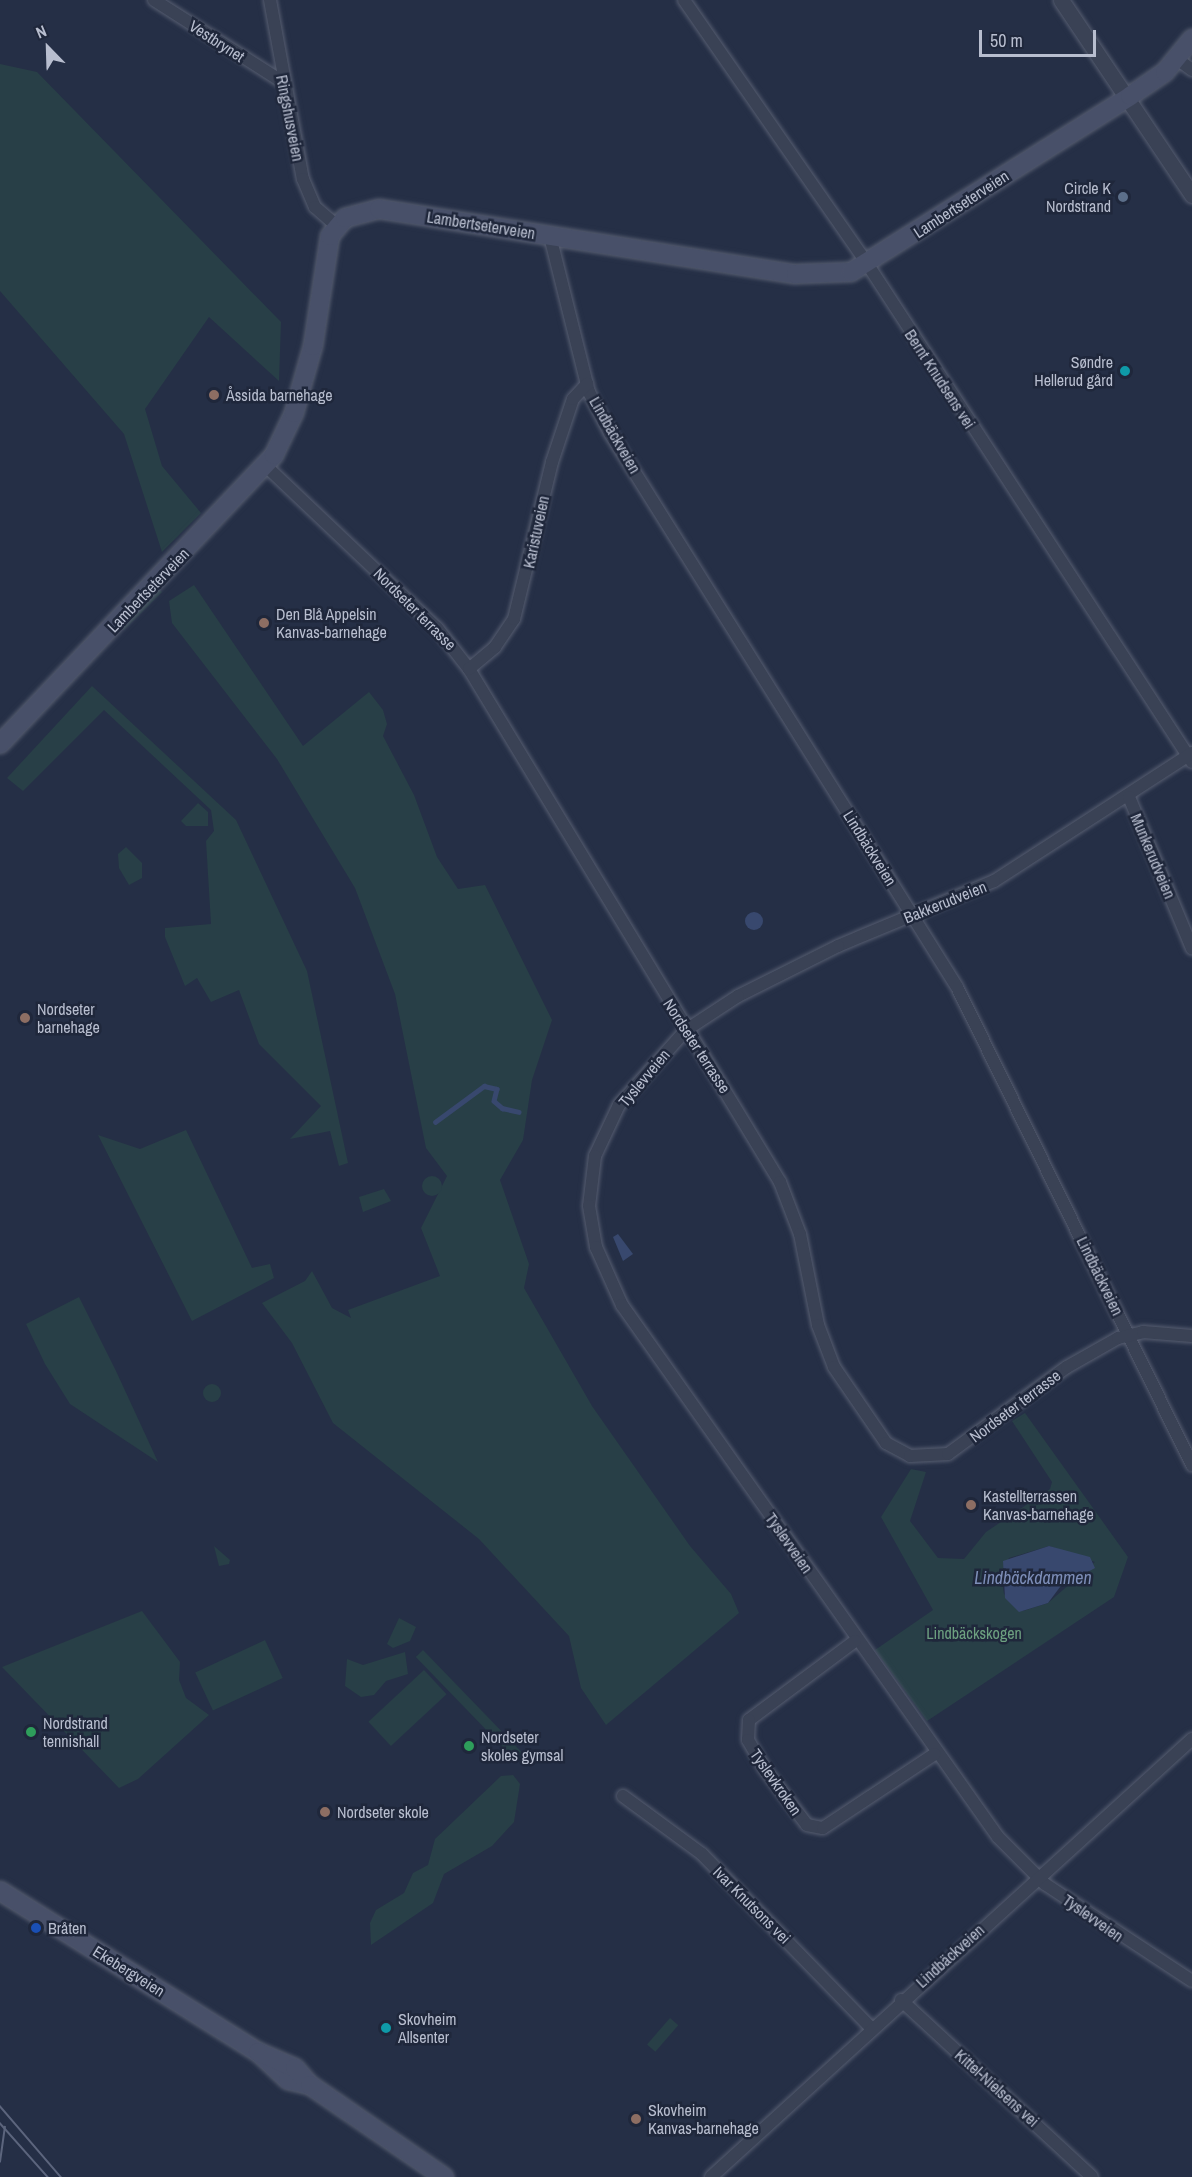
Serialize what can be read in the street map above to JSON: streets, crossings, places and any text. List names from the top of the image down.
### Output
{
  "streets": {
    "main road": ["Lambertseterveien", "Ekebergveien"],
    "street": [
      "Vestbrynet",
      "Ringshusveien",
      "Bernt Knudsens vei",
      "Lindbäckveien",
      "Karistuveien",
      "Nordseter terrasse",
      "Munkerudveien",
      "Bakkerudveien",
      "Tyslevveien",
      "Tyslevkroken",
      "Ivar Knutsons vei",
      "Kittel-Nielsens vei"
    ]
  },
  "crossings": [
    ["Vestbrynet", "Ringshusveien"],
    ["Ringshusveien", "Lambertseterveien"],
    ["Lambertseterveien", "Bernt Knudsens vei"],
    ["Lambertseterveien", "Lindbäckveien"],
    ["Lambertseterveien", "Nordseter terrasse"],
    ["Bernt Knudsens vei", "Bakkerudveien"],
    ["Lindbäckveien", "Karistuveien"],
    ["Lindbäckveien", "Nordseter terrasse"],
    ["Lindbäckveien", "Bakkerudveien"],
    ["Lindbäckveien", "Tyslevveien"],
    ["Lindbäckveien", "Ivar Knutsons vei"],
    ["Lindbäckveien", "Kittel-Nielsens vei"],
    ["Karistuveien", "Nordseter terrasse"],
    ["Nordseter terrasse", "Bakkerudveien"],
    ["Nordseter terrasse", "Tyslevveien"],
    ["Munkerudveien", "Bakkerudveien"],
    ["Bakkerudveien", "Tyslevveien"],
    ["Tyslevveien", "Tyslevkroken"]
  ],
  "water": ["Lindbäckdammen"],
  "parks": ["Lindbäckskogen"],
  "places": [
    "Circle K Nordstrand",
    "Søndre Hellerud gård",
    "Åssida barnehage",
    "Den Blå Appelsin Kanvas-barnehage",
    "Nordseter barnehage",
    "Kastellterrassen Kanvas-barnehage",
    "Nordstrand tennishall",
    "Nordseter skoles gymsal",
    "Nordseter skole",
    "Bråten",
    "Skovheim Allsenter",
    "Skovheim Kanvas-barnehage"
  ],
  "scale_bar": "50 m",
  "north": "top left"
}
